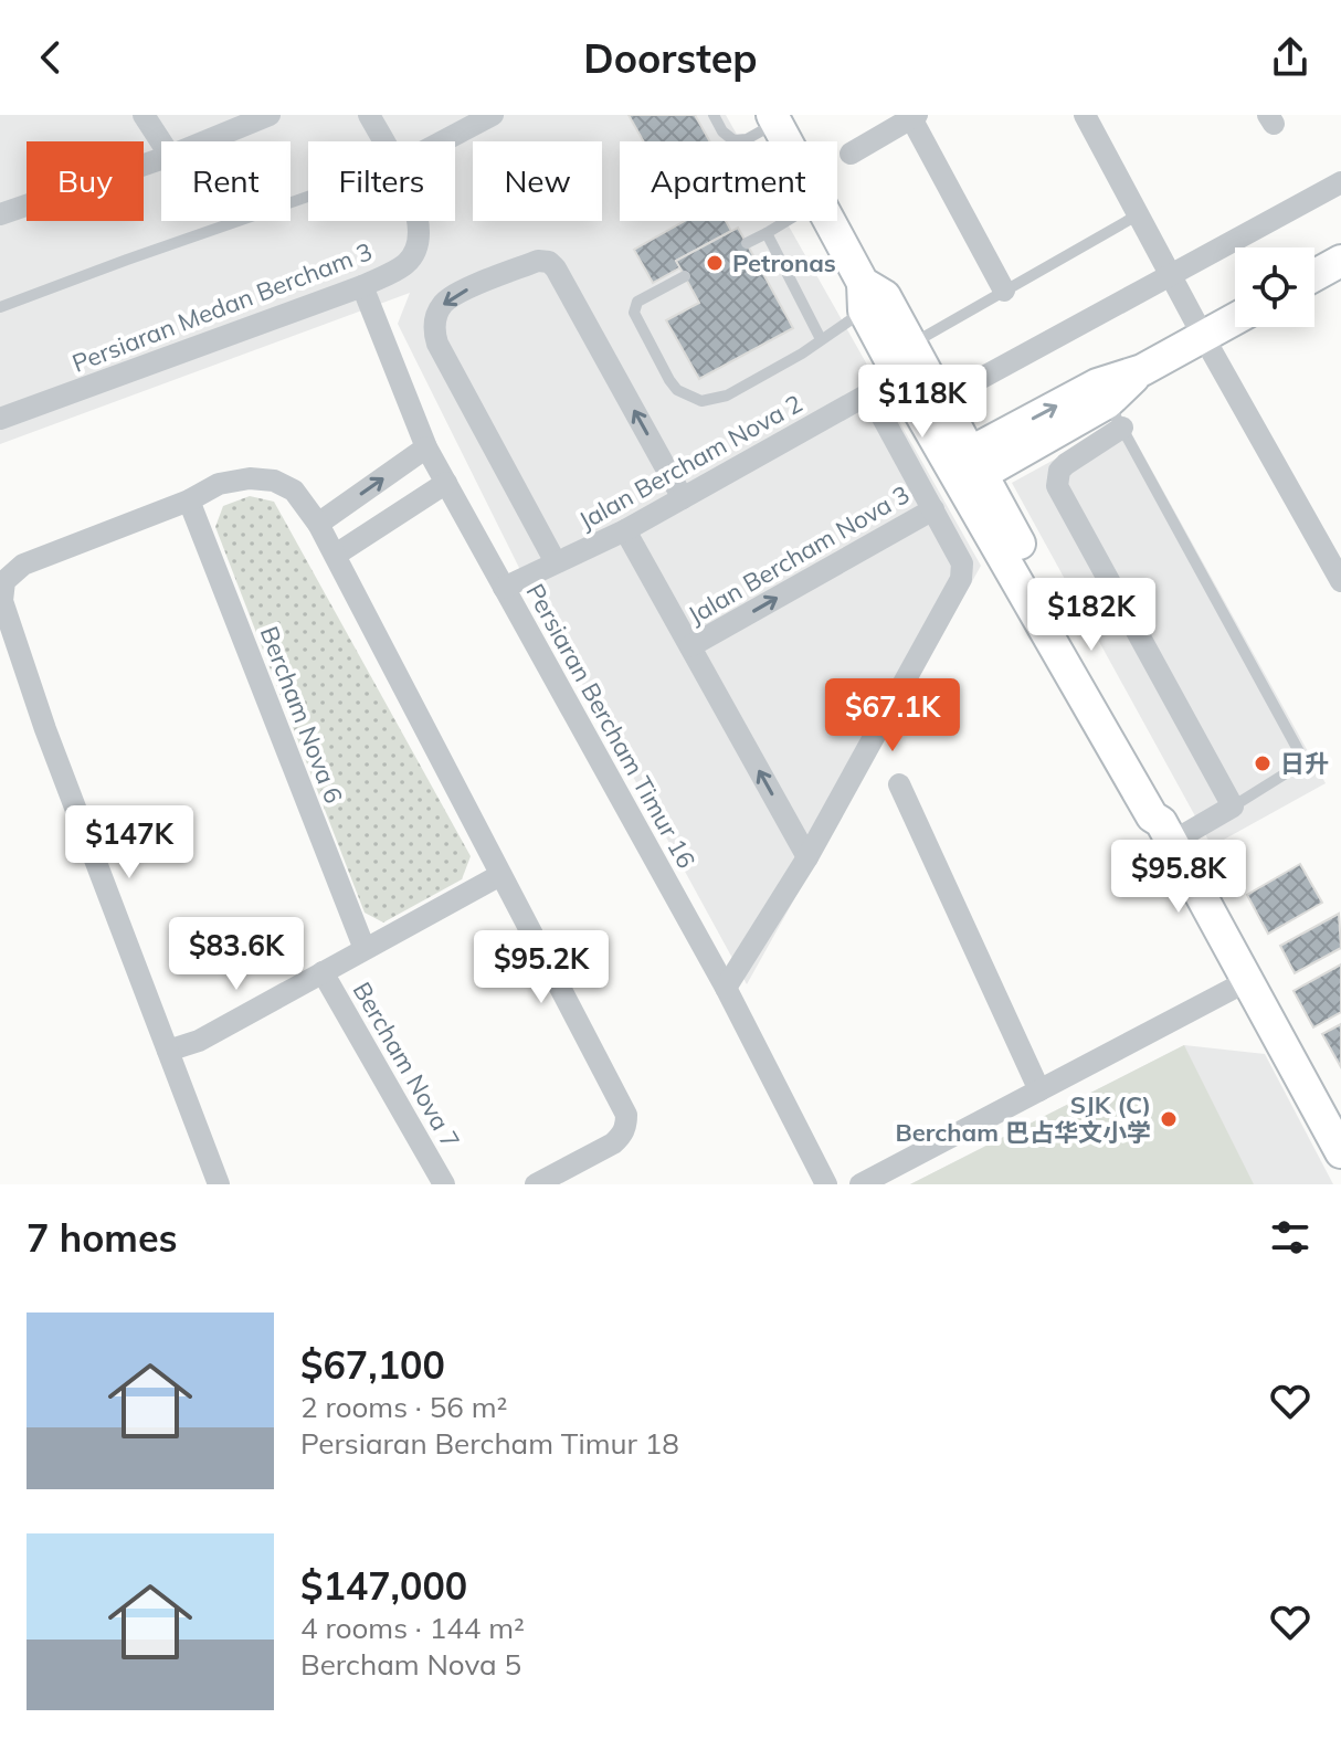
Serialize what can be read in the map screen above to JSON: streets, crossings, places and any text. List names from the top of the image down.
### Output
{
  "streets": {
    "street": [
      "Persiaran Medan Bercham 3",
      "Jalan Bercham Nova 2",
      "Jalan Bercham Nova 3",
      "Bercham Nova 6",
      "Persiaran Bercham Timur 16",
      "Bercham Nova 7"
    ]
  },
  "crossings": [
    ["Persiaran Medan Bercham 3", "Persiaran Bercham Timur 16"],
    ["Jalan Bercham Nova 2", "Persiaran Bercham Timur 16"]
  ],
  "one_way": ["Jalan Bercham Nova 3"],
  "places": ["Petronas", "日升", "SJK (C) Bercham 巴占华文小学"],
  "page": {
    "header": "Doorstep",
    "chip": [
      "Buy",
      "Rent",
      "Filters",
      "New",
      "Apartment"
    ],
    "price": [
      "$118K",
      "$182K",
      "$67.1K",
      "$147K",
      "$95.8K",
      "$83.6K",
      "$95.2K"
    ],
    "heading": "7 homes",
    "list": [
      {
        "name": "$67,100",
        "note": "2 rooms · 56 m² · Persiaran Bercham Timur 18"
      },
      {
        "name": "$147,000",
        "note": "4 rooms · 144 m² · Bercham Nova 5"
      }
    ]
  }
}
